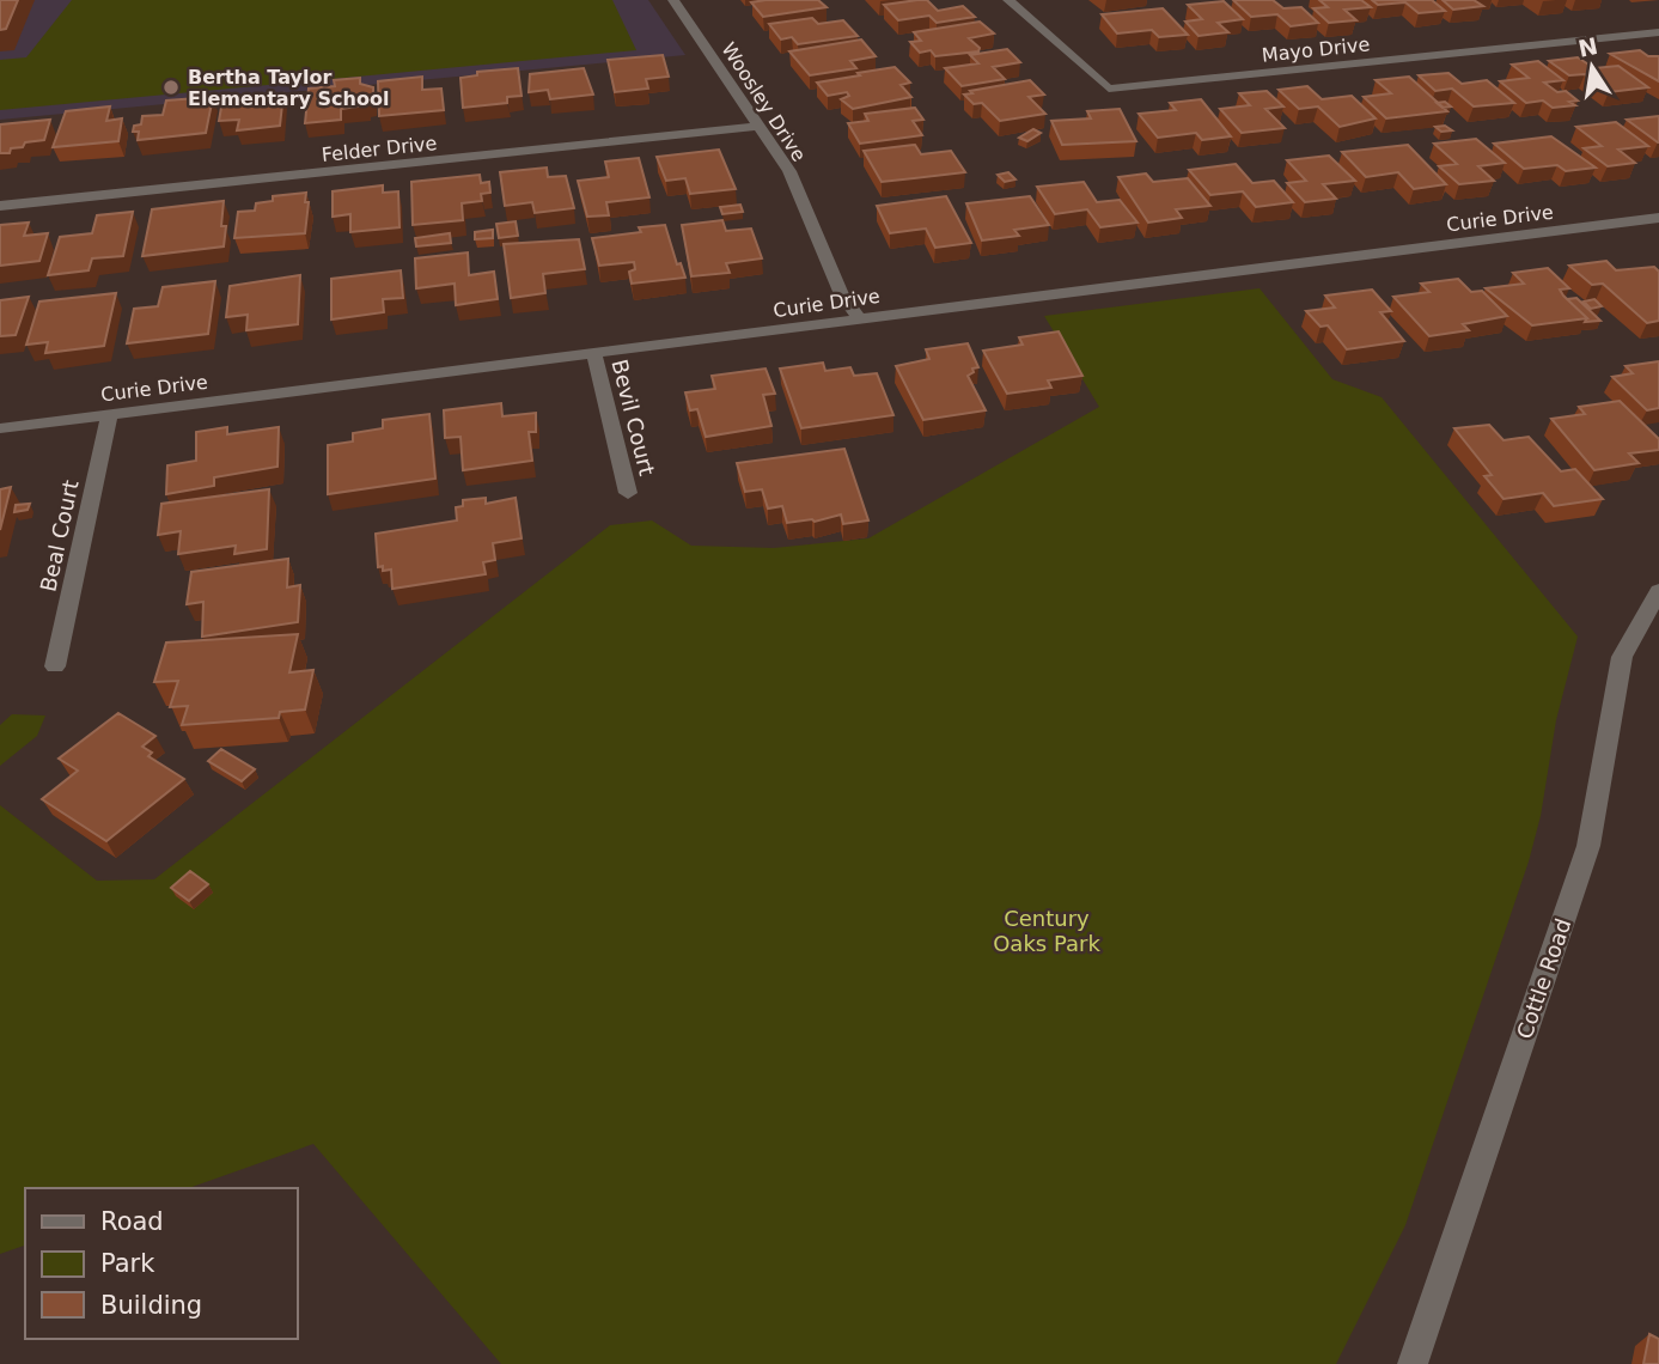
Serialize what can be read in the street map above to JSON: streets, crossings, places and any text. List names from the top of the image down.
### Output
{
  "streets": {
    "street": [
      "Mayo Drive",
      "Woosley Drive",
      "Felder Drive",
      "Curie Drive",
      "Bevil Court",
      "Beal Court",
      "Cottle Road"
    ]
  },
  "crossings": [
    ["Woosley Drive", "Felder Drive"],
    ["Woosley Drive", "Curie Drive"],
    ["Curie Drive", "Bevil Court"],
    ["Curie Drive", "Beal Court"]
  ],
  "parks": ["Century Oaks Park"],
  "places": ["Bertha Taylor Elementary School"],
  "legend": ["Road", "Park", "Building"],
  "north": "top"
}
